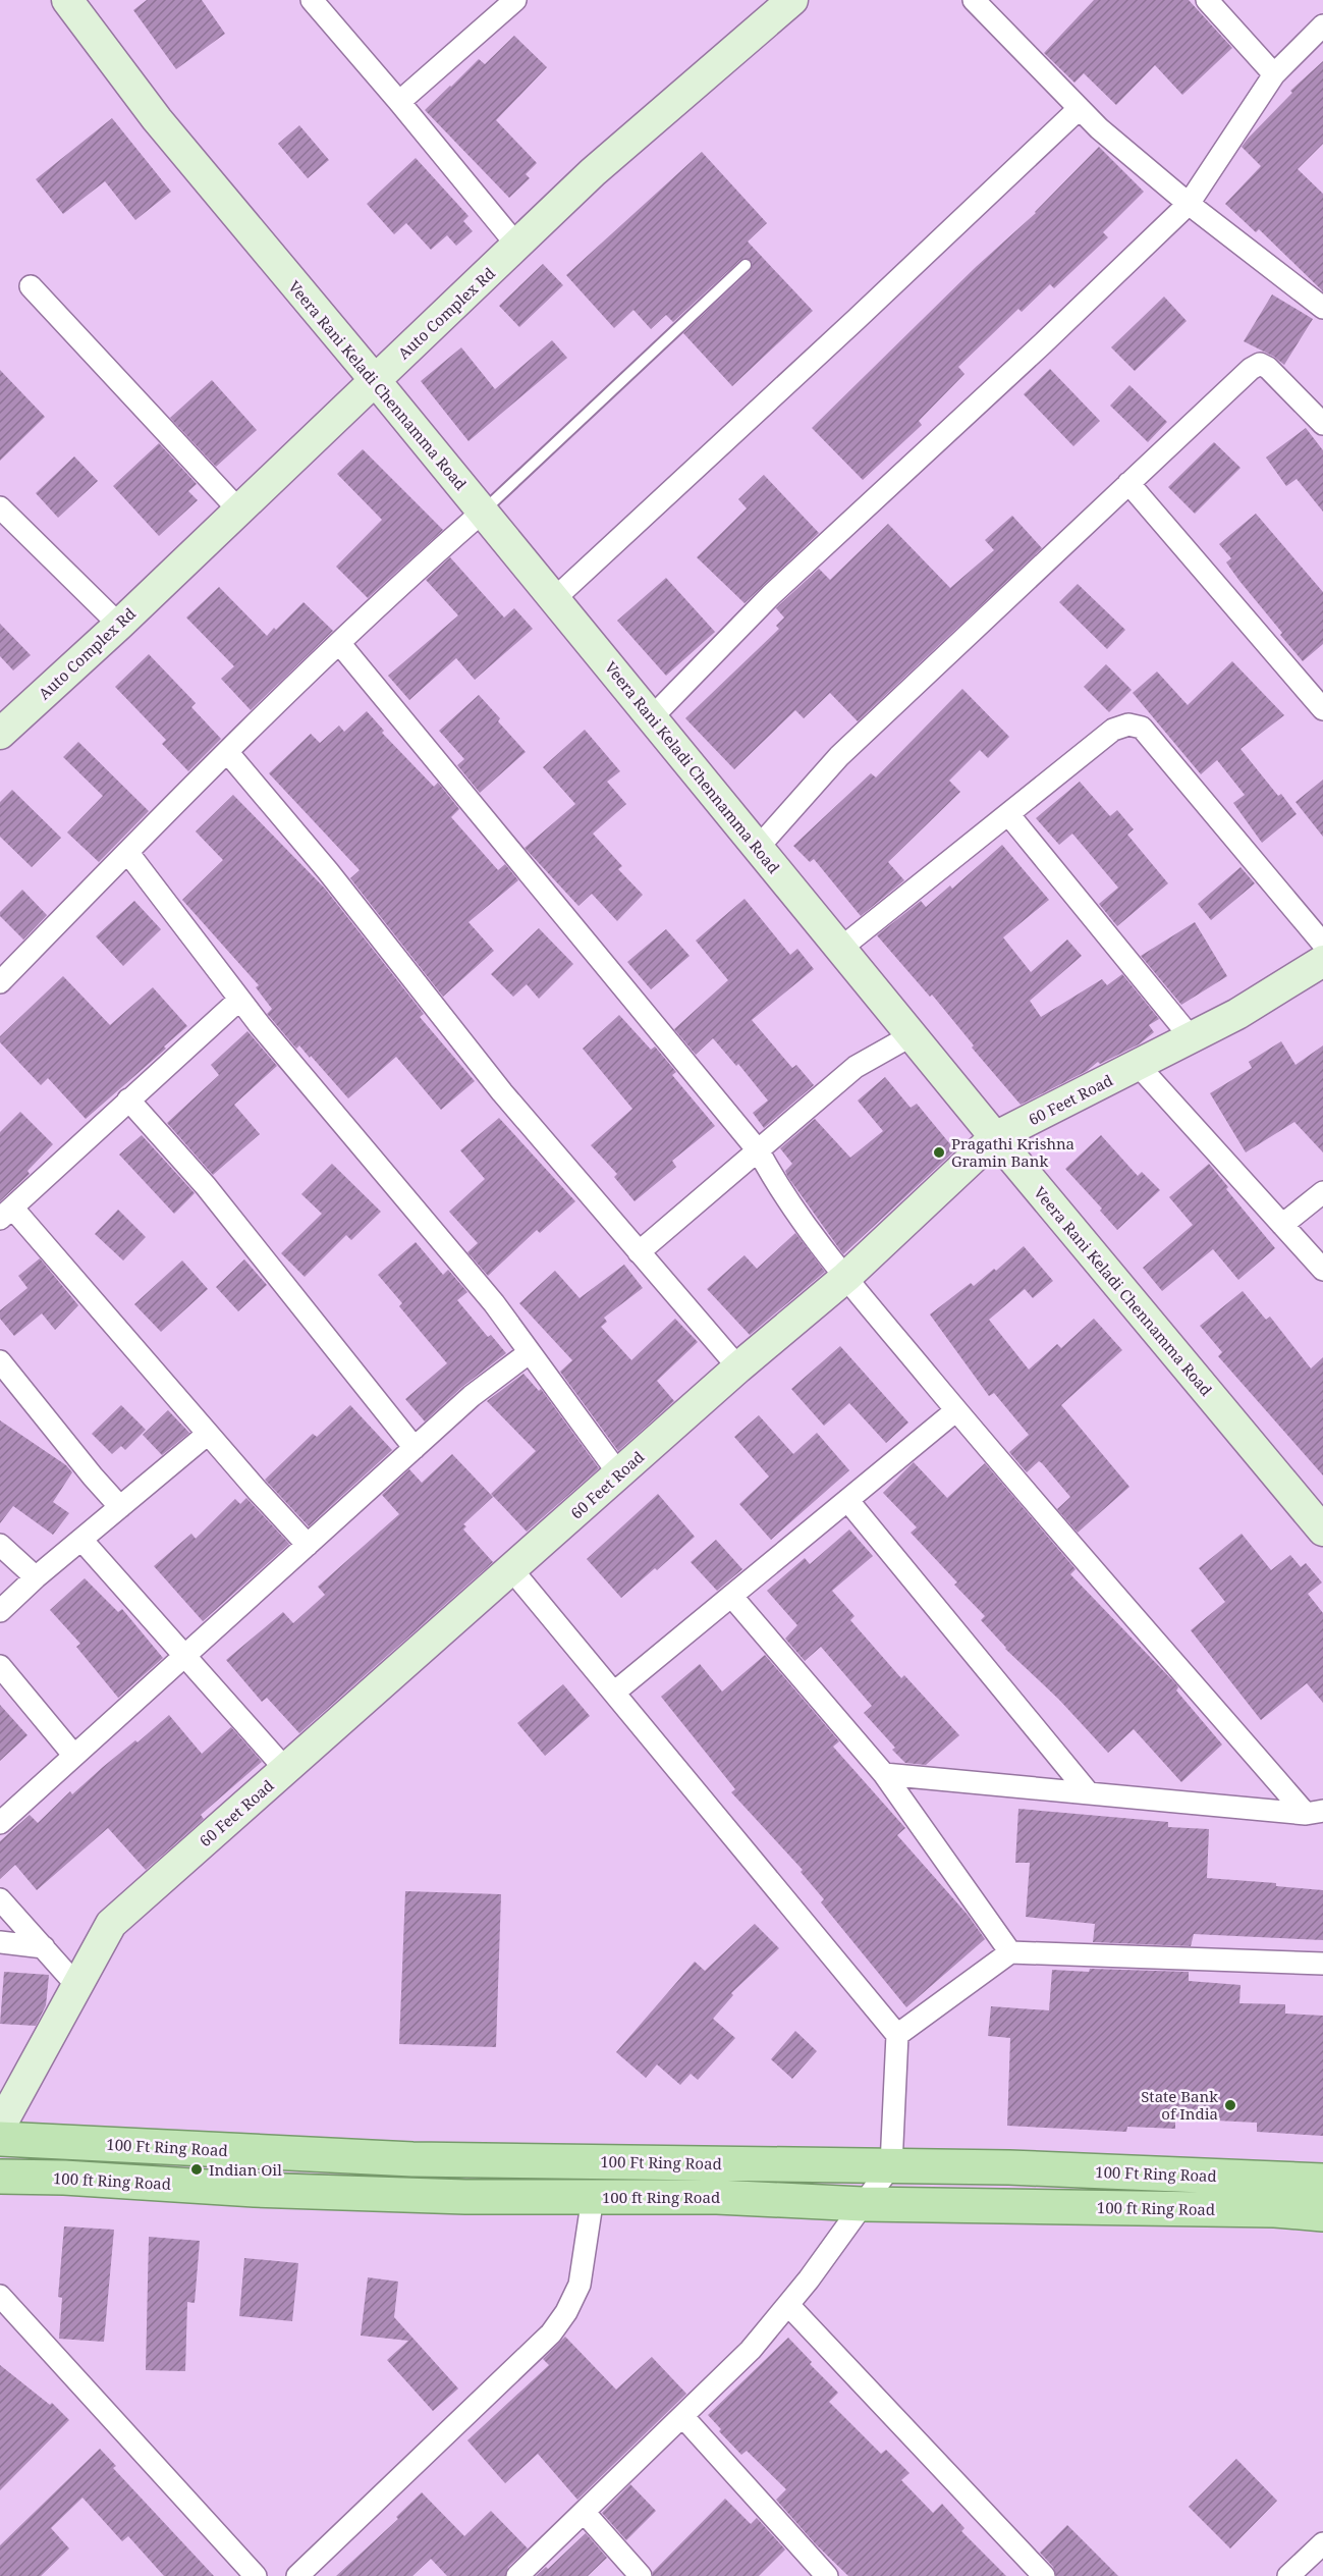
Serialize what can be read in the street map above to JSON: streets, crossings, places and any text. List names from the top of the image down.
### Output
{
  "streets": {
    "main road": ["100 Ft Ring Road", "100 ft Ring Road"],
    "street": ["Auto Complex Rd", "Veera Rani Keladi Chennamma Road", "60 Feet Road"]
  },
  "crossings": [
    ["Auto Complex Rd", "Veera Rani Keladi Chennamma Road"],
    ["Veera Rani Keladi Chennamma Road", "60 Feet Road"]
  ],
  "places": ["Pragathi Krishna Gramin Bank", "State Bank of India", "Indian Oil"]
}
